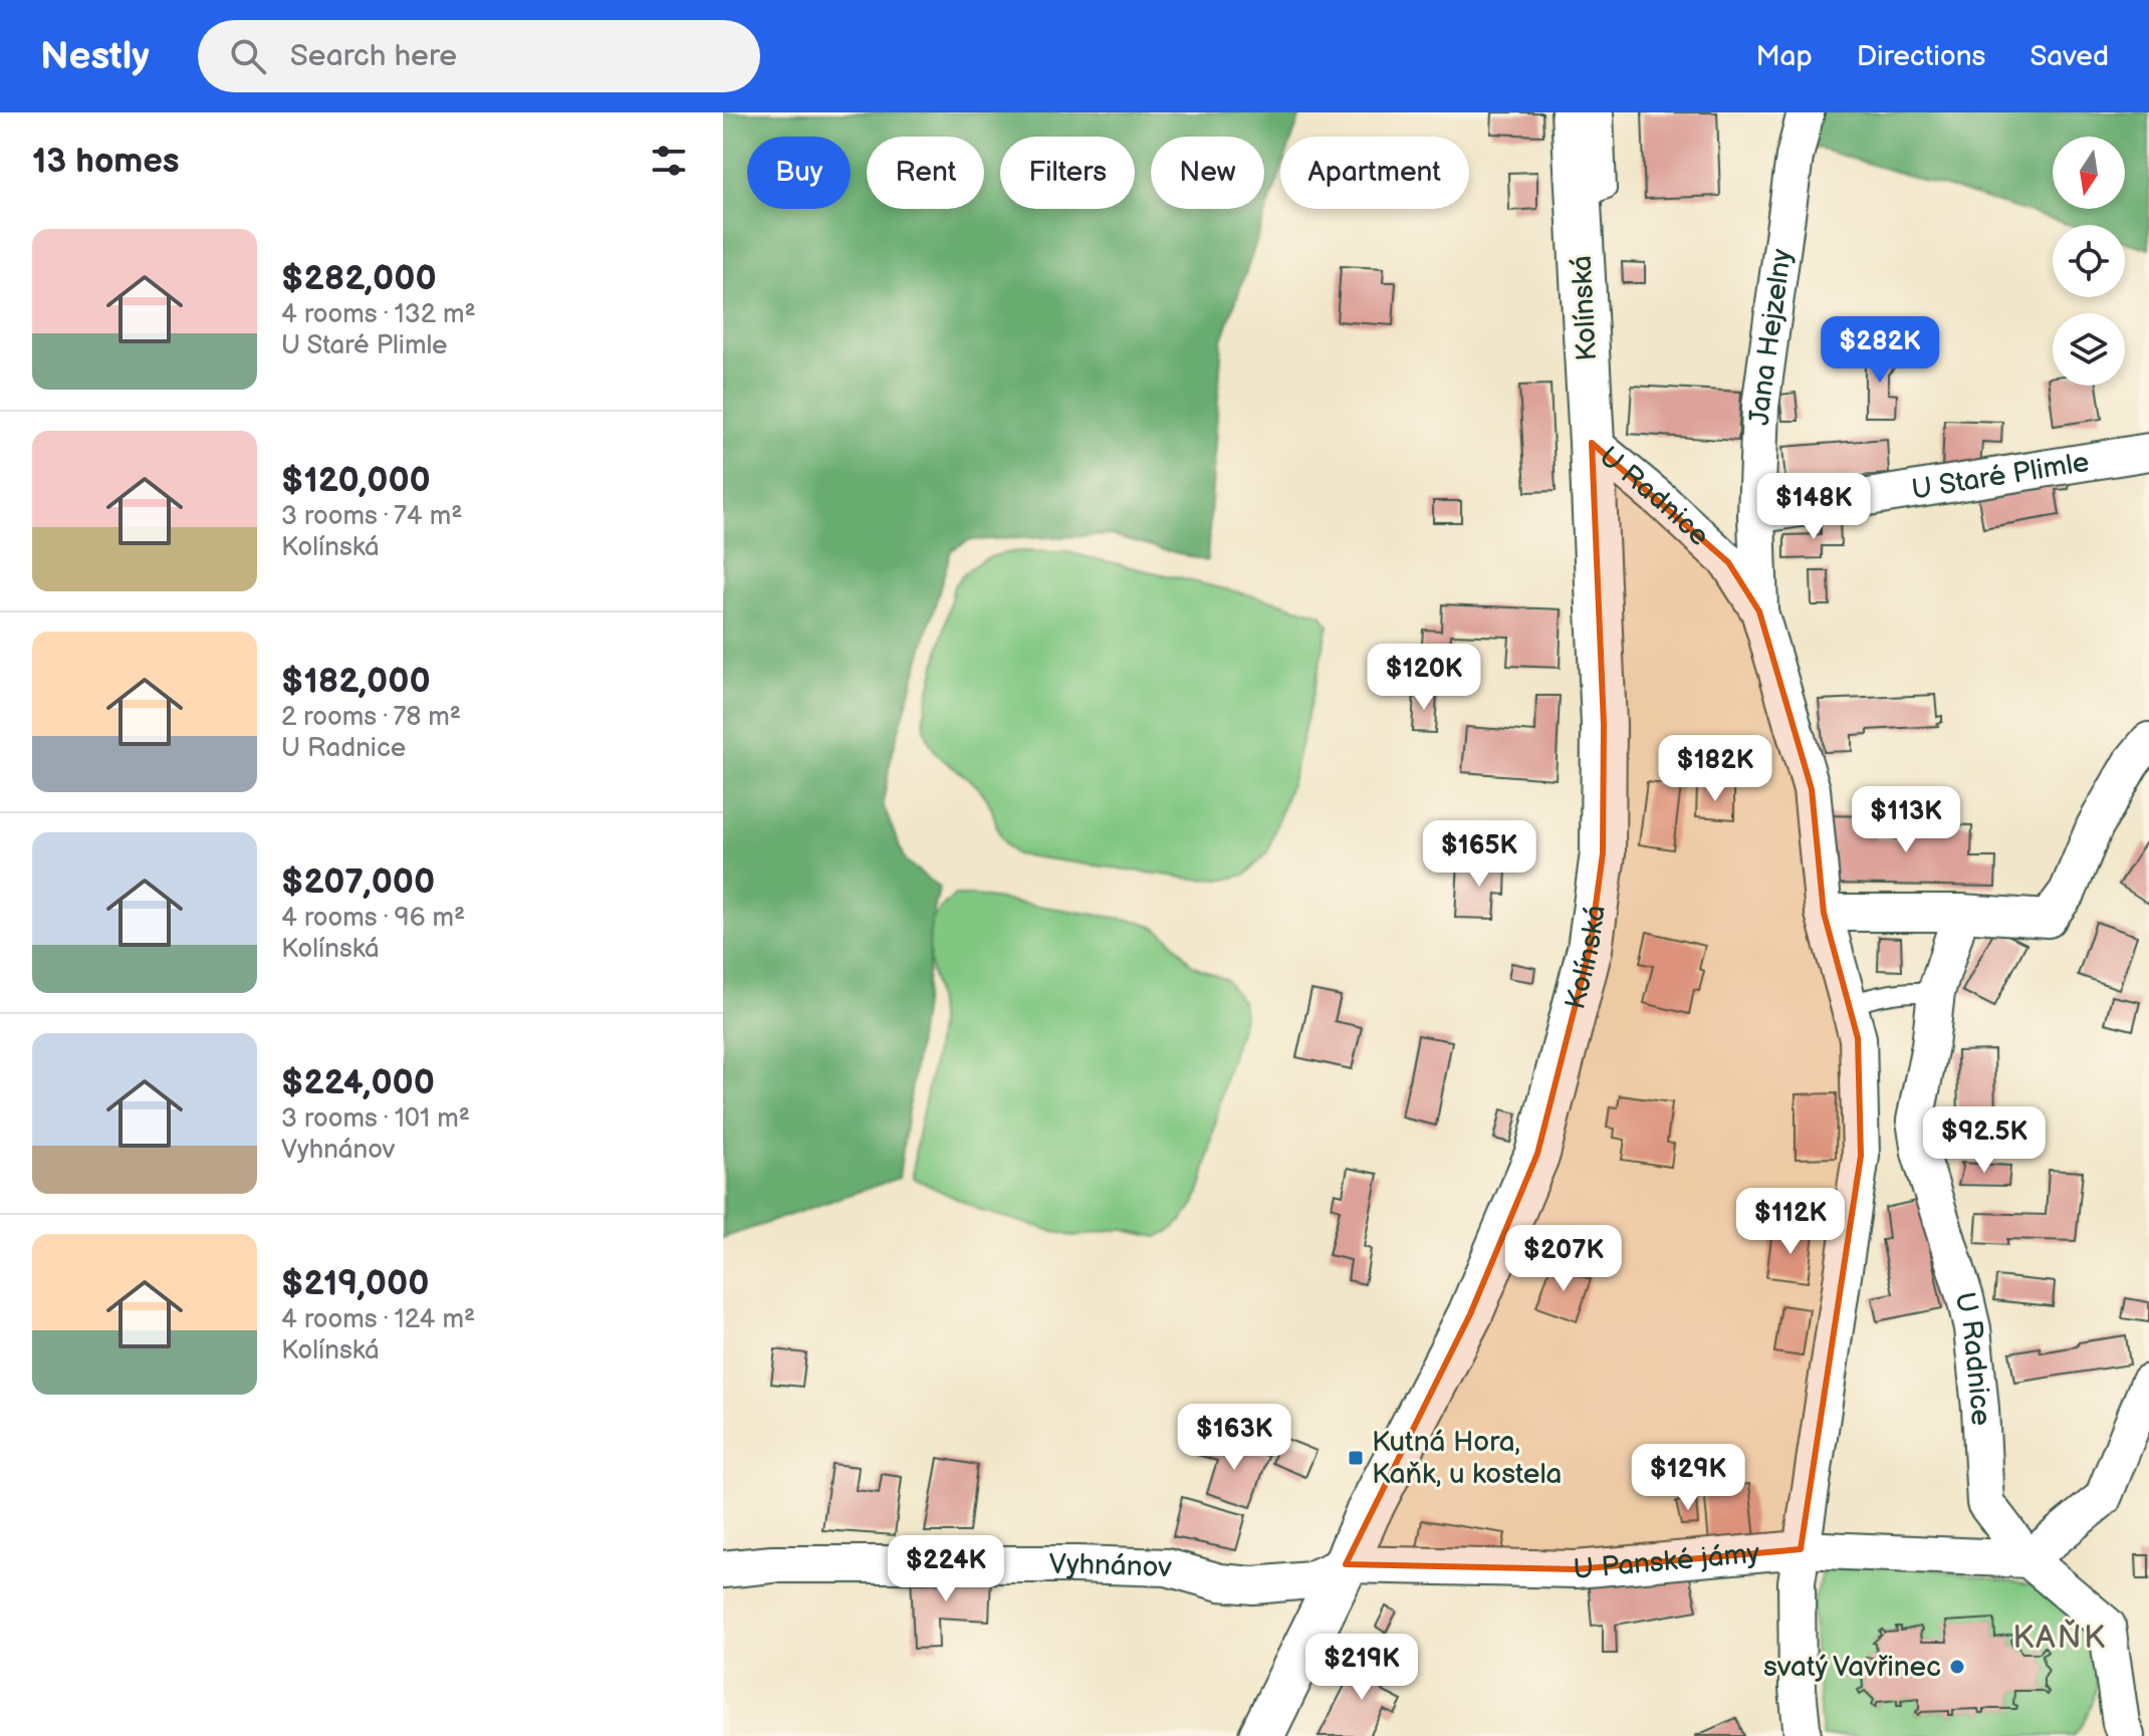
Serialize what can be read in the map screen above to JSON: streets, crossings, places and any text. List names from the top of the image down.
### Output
{
  "streets": {
    "street": [
      "Kolínská",
      "Jana Hejzelny",
      "U Staré Plimle",
      "U Radnice",
      "U Panské jámy",
      "Vyhnánov"
    ]
  },
  "crossings": [
    ["Kolínská", "U Radnice"],
    ["Kolínská", "U Panské jámy"],
    ["Kolínská", "Vyhnánov"],
    ["Jana Hejzelny", "U Staré Plimle"],
    ["Jana Hejzelny", "U Radnice"],
    ["U Radnice", "U Panské jámy"],
    ["U Panské jámy", "Vyhnánov"]
  ],
  "districts": ["KAŇK"],
  "places": {
    "transit": ["Kutná Hora, Kaňk, u kostela"],
    "other": ["svatý Vavřinec"]
  },
  "north": "bottom",
  "page": {
    "header": "Nestly",
    "search": "Search here",
    "nav": ["Map", "Directions", "Saved"],
    "heading": "13 homes",
    "chip": [
      "Buy",
      "Rent",
      "Filters",
      "New",
      "Apartment"
    ],
    "list": [
      {
        "name": "$282,000",
        "note": "4 rooms · 132 m² · U Staré Plimle"
      },
      {
        "name": "$120,000",
        "note": "3 rooms · 74 m² · Kolínská"
      },
      {
        "name": "$182,000",
        "note": "2 rooms · 78 m² · U Radnice"
      },
      {
        "name": "$207,000",
        "note": "4 rooms · 96 m² · Kolínská"
      },
      {
        "name": "$224,000",
        "note": "3 rooms · 101 m² · Vyhnánov"
      },
      {
        "name": "$219,000",
        "note": "4 rooms · 124 m² · Kolínská"
      }
    ],
    "price": [
      "$282K",
      "$148K",
      "$120K",
      "$182K",
      "$113K",
      "$165K",
      "$92.5K",
      "$112K",
      "$207K",
      "$163K",
      "$129K",
      "$224K",
      "$219K"
    ]
  }
}
